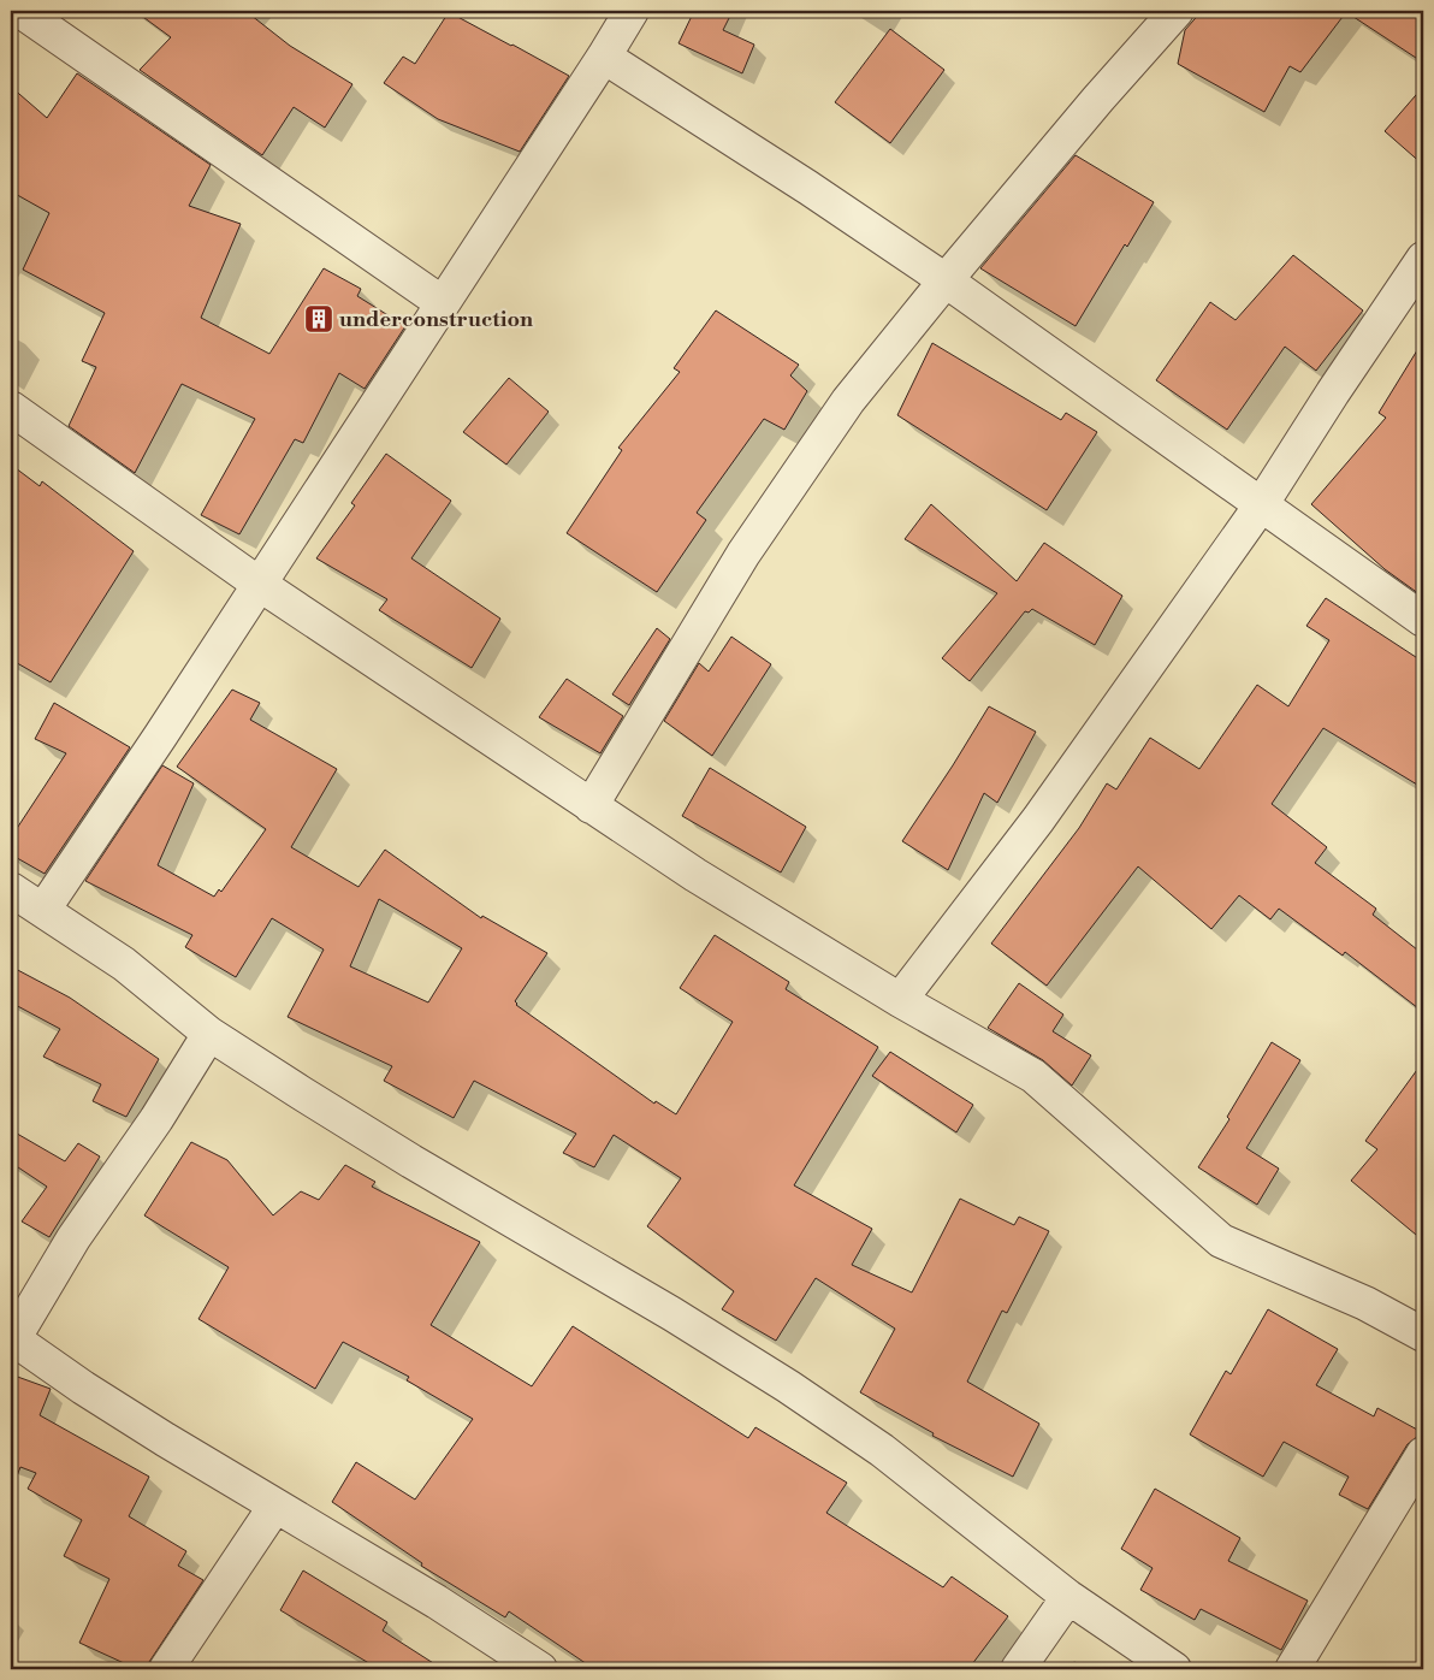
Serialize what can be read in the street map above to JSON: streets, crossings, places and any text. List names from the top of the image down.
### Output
{
  "places": {
    "building": ["underconstruction"]
  }
}
